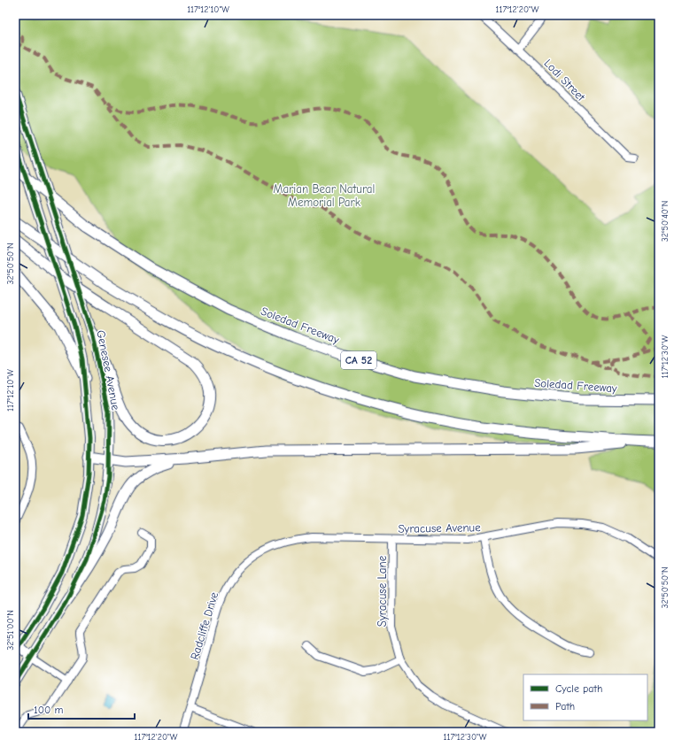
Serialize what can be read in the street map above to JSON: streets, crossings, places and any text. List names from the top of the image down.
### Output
{
  "streets": {
    "highway": ["Soledad Freeway", "CA 52"],
    "main road": ["Genesee Avenue"],
    "street": [
      "Lodi Street",
      "Syracuse Avenue",
      "Syracuse Lane",
      "Radcliffe Drive"
    ]
  },
  "crossings": [
    ["Syracuse Avenue", "Syracuse Lane"],
    ["Syracuse Avenue", "Radcliffe Drive"]
  ],
  "parks": ["Marian Bear Natural Memorial Park"],
  "legend": ["Cycle path", "Path"],
  "scale_bar": "100 m",
  "coordinates": [
    "117°12'10\"W",
    "117°12'20\"W",
    "32°50'40\"N",
    "32°50'50\"N",
    "117°12'30\"W",
    "32°51'00\"N"
  ]
}
